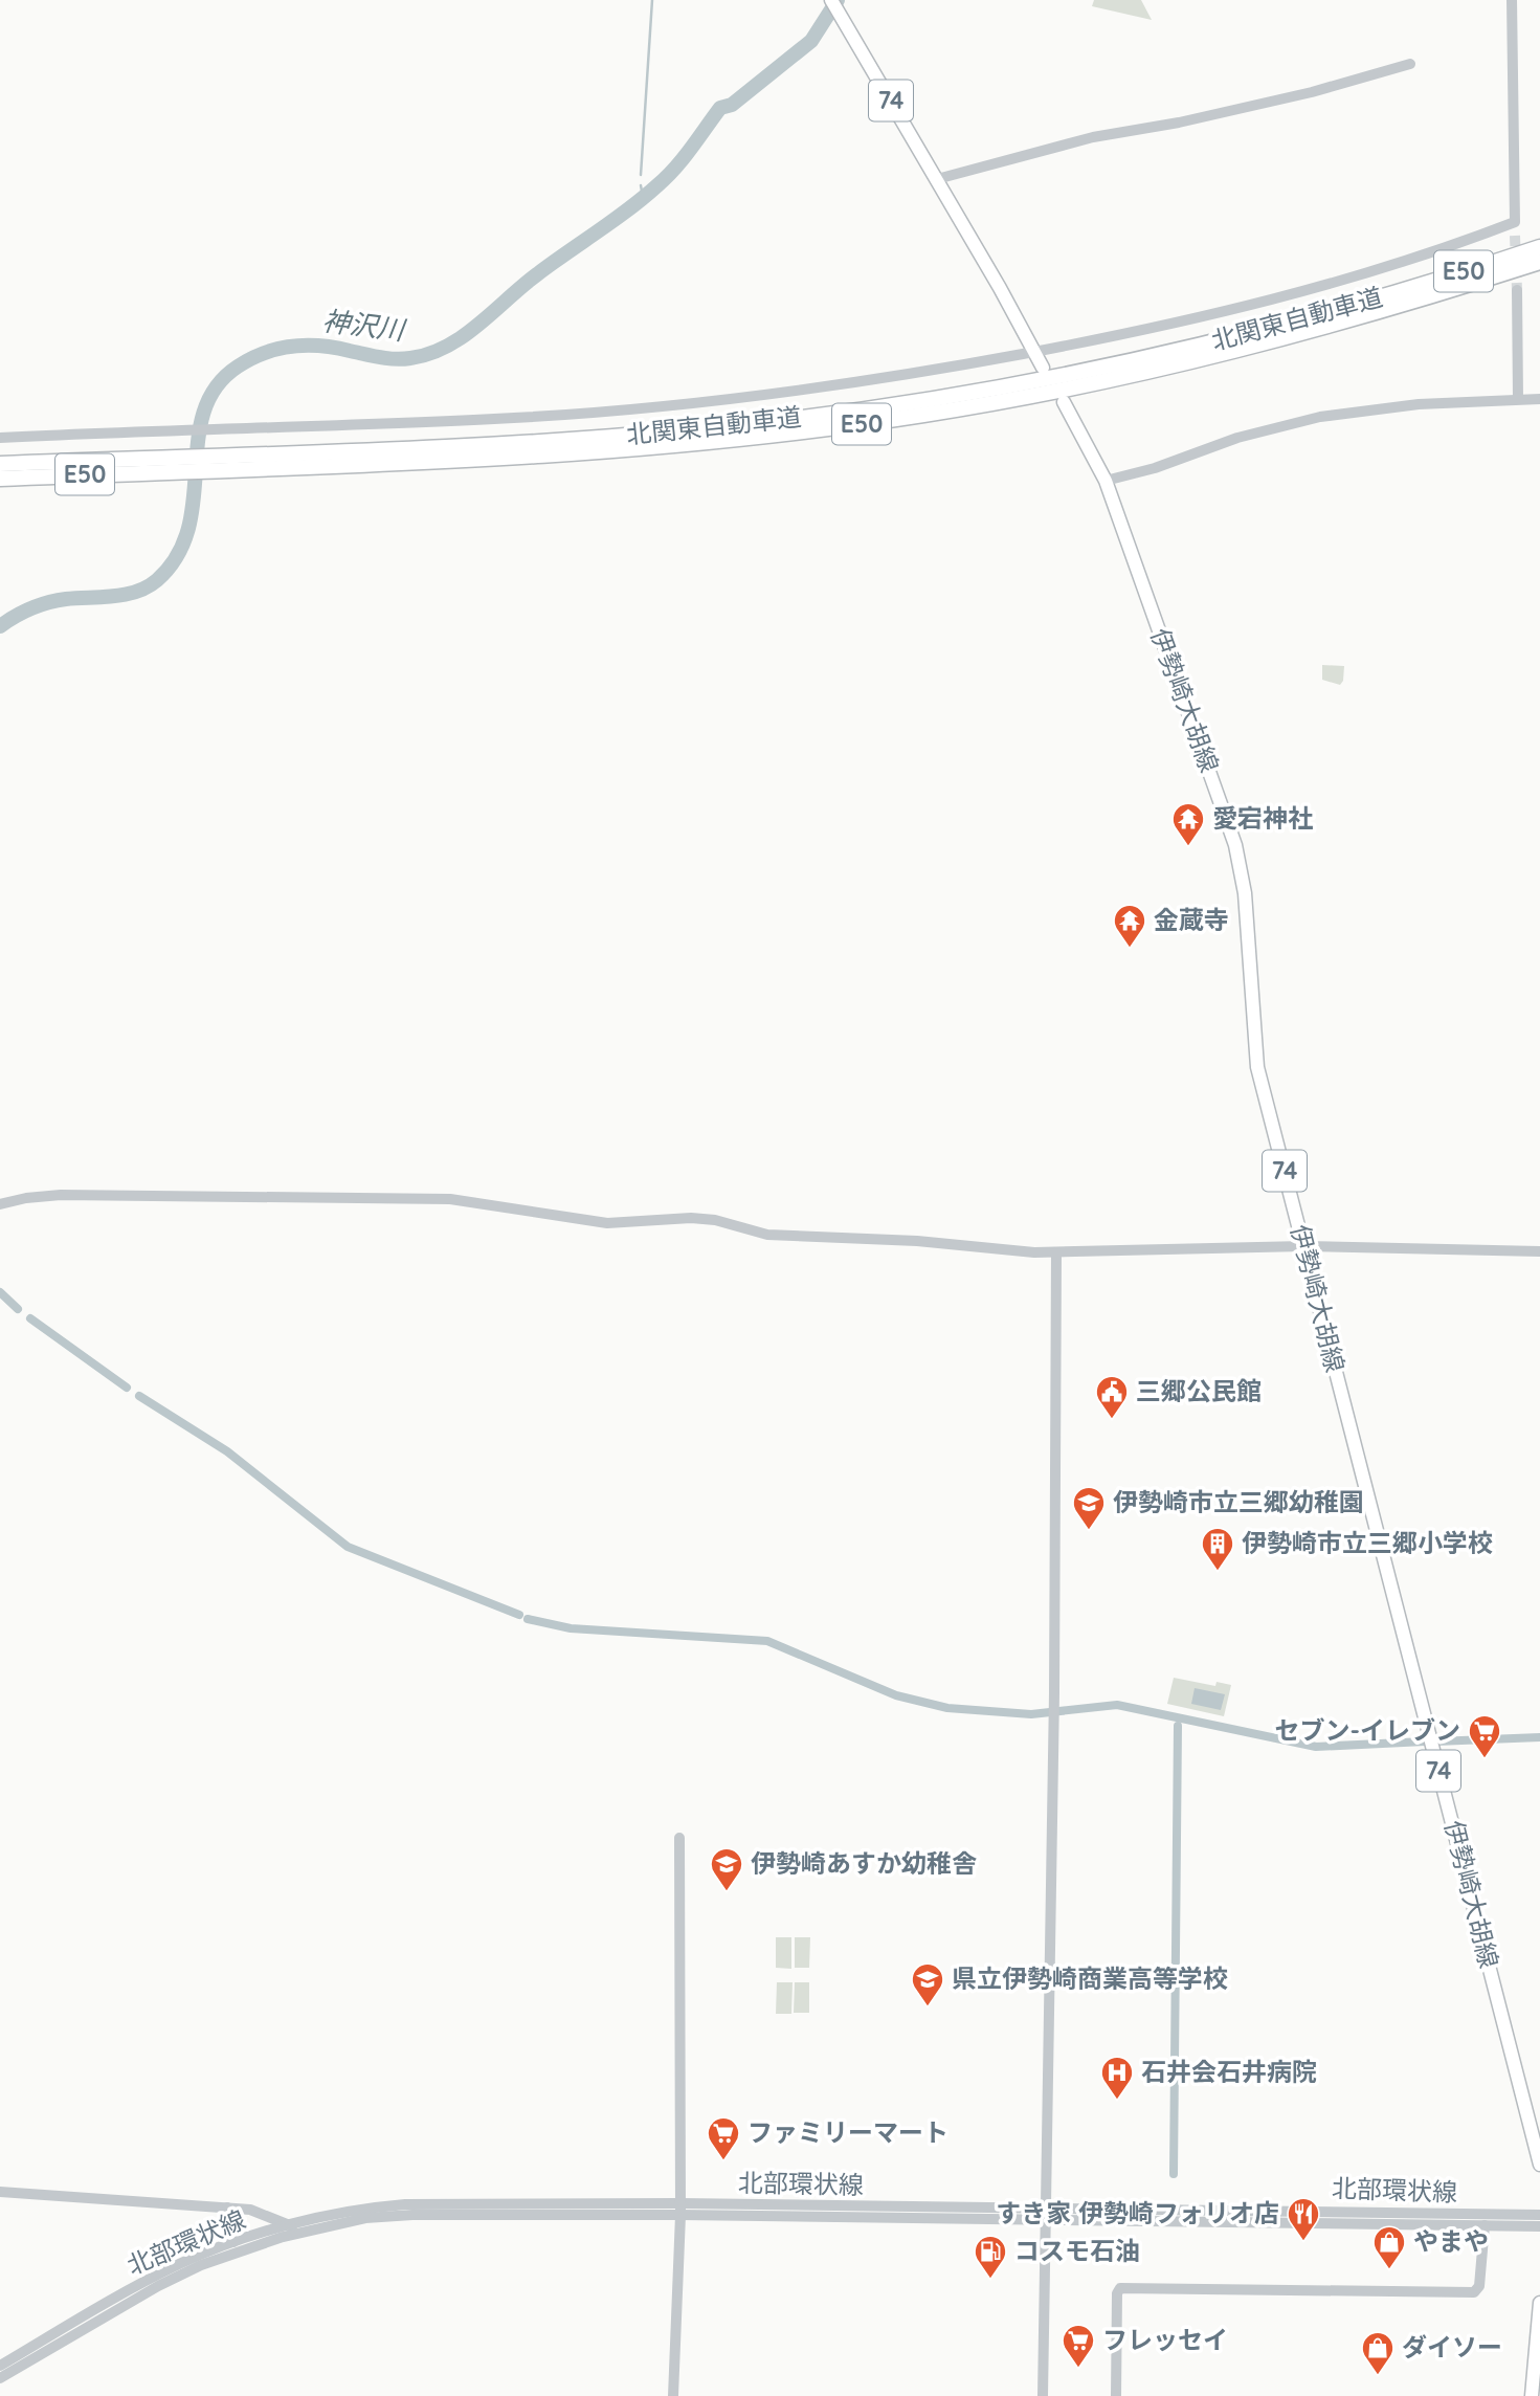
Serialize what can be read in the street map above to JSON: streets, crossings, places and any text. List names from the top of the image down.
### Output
{
  "streets": {
    "highway": ["E50", "北関東自動車道"],
    "main road": ["74", "伊勢崎大胡線"],
    "street": ["北部環状線"]
  },
  "water": ["神沢川"],
  "places": {
    "temple": ["愛宕神社", "金蔵寺"],
    "public building": ["三郷公民館"],
    "school or university": ["伊勢崎市立三郷幼稚園", "伊勢崎あすか幼稚舎", "県立伊勢崎商業高等学校"],
    "building": ["伊勢崎市立三郷小学校"],
    "supermarket": ["セブン-イレブン", "ファミリーマート", "フレッセイ"],
    "hospital": ["石井会石井病院"],
    "restaurant": ["すき家 伊勢崎フォリオ店"],
    "shop": ["やまや", "ダイソー"],
    "fuel station": ["コスモ石油"]
  }
}
